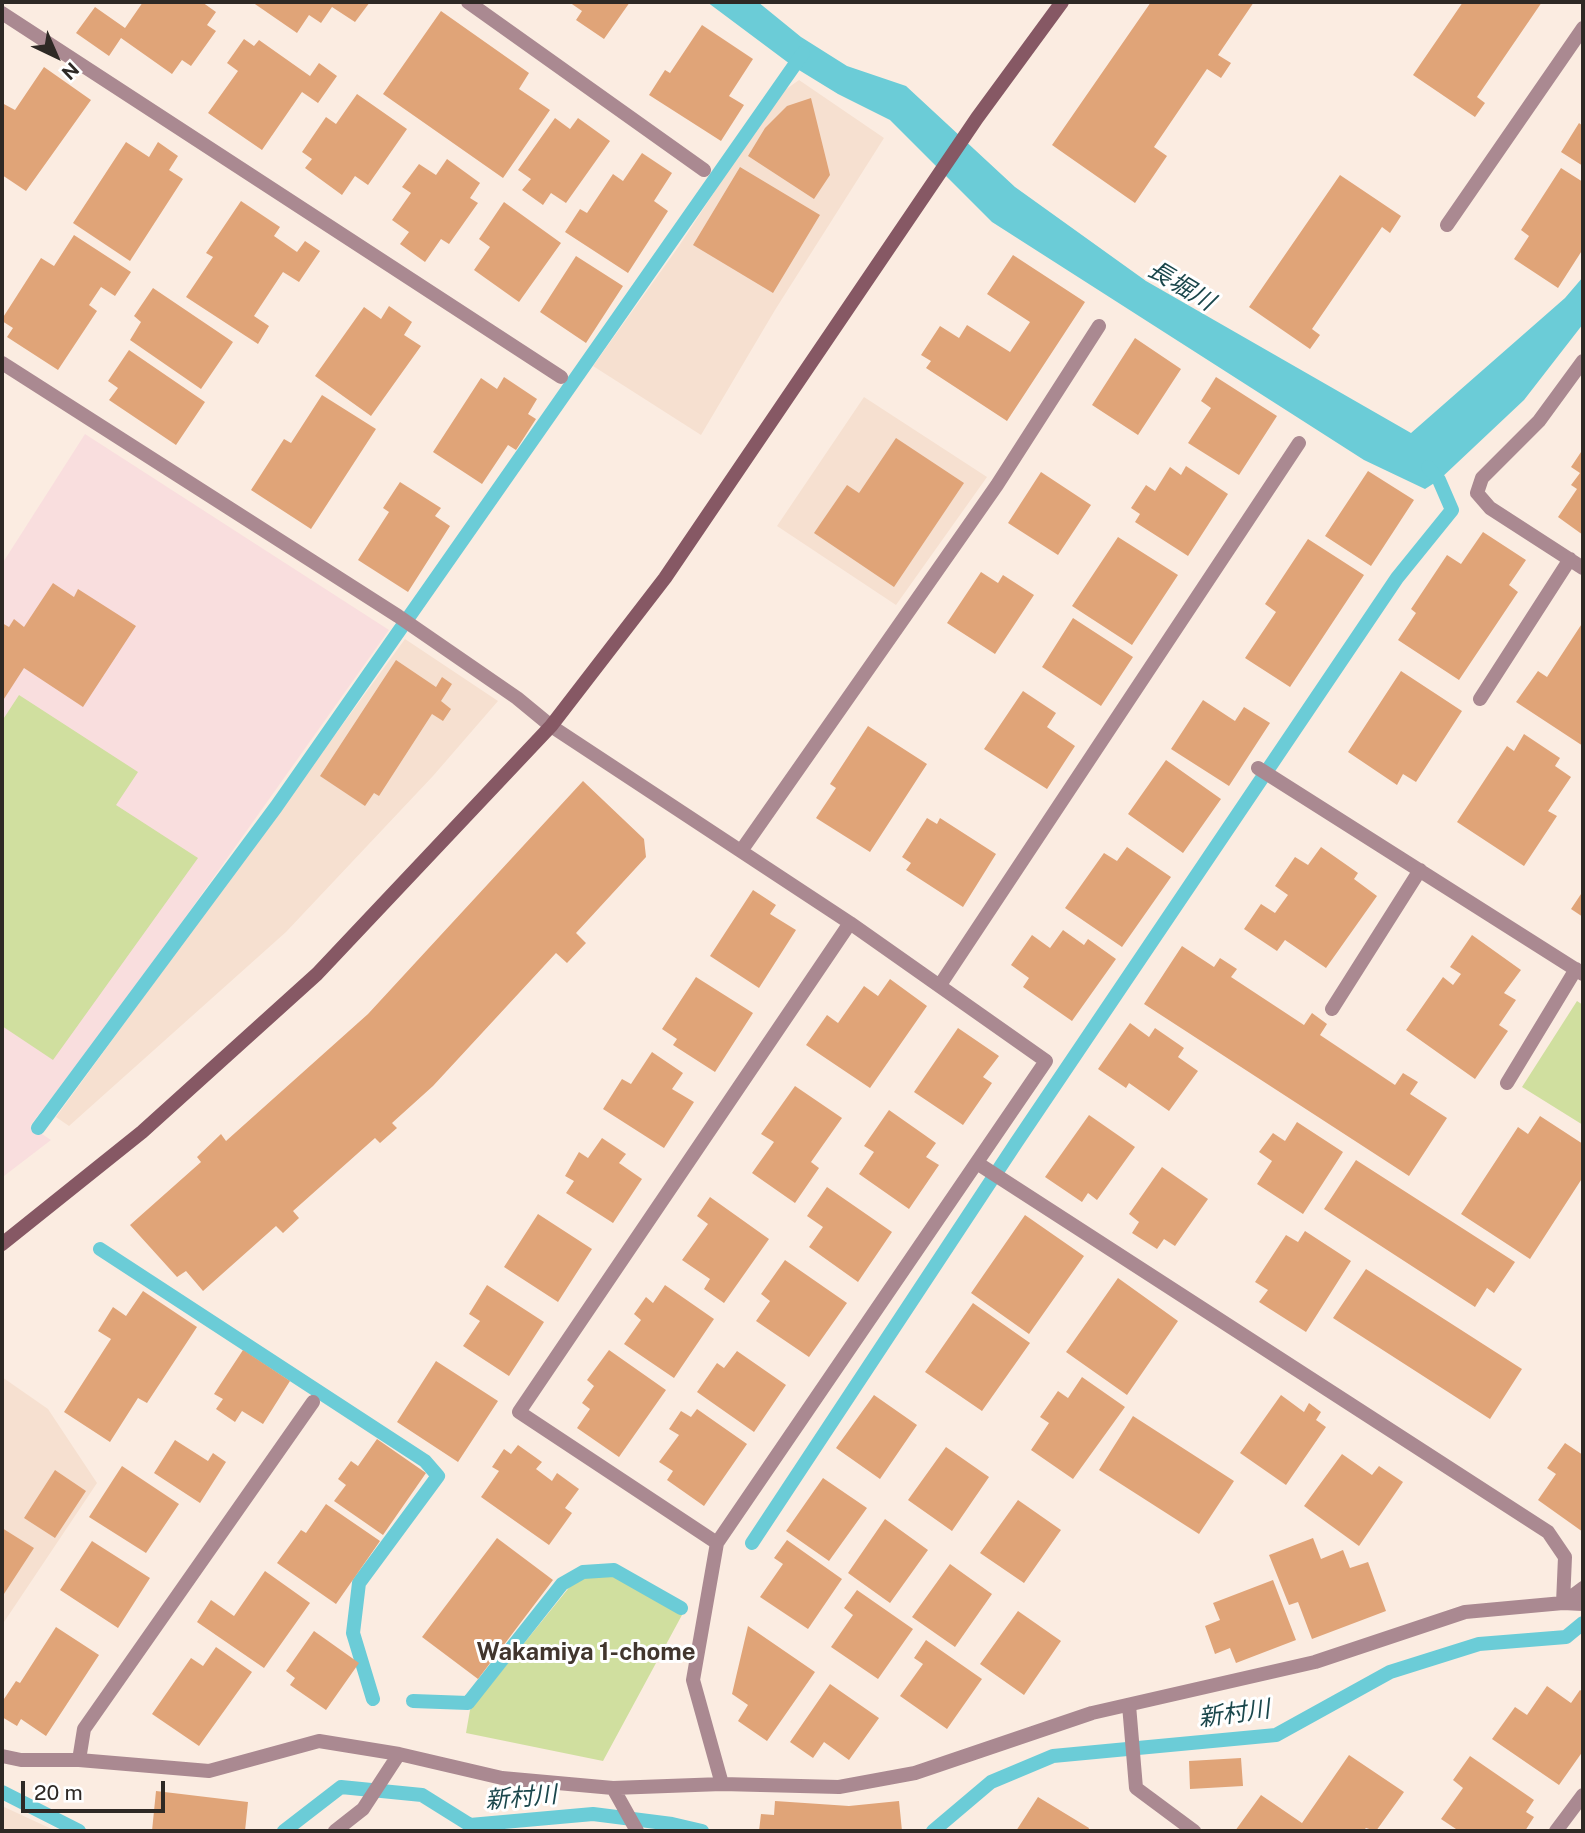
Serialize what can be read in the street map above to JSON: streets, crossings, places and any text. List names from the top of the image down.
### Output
{
  "districts": ["Wakamiya 1-chome"],
  "water": ["長堀川", "新村川"],
  "scale_bar": "20 m",
  "north": "bottom right"
}
